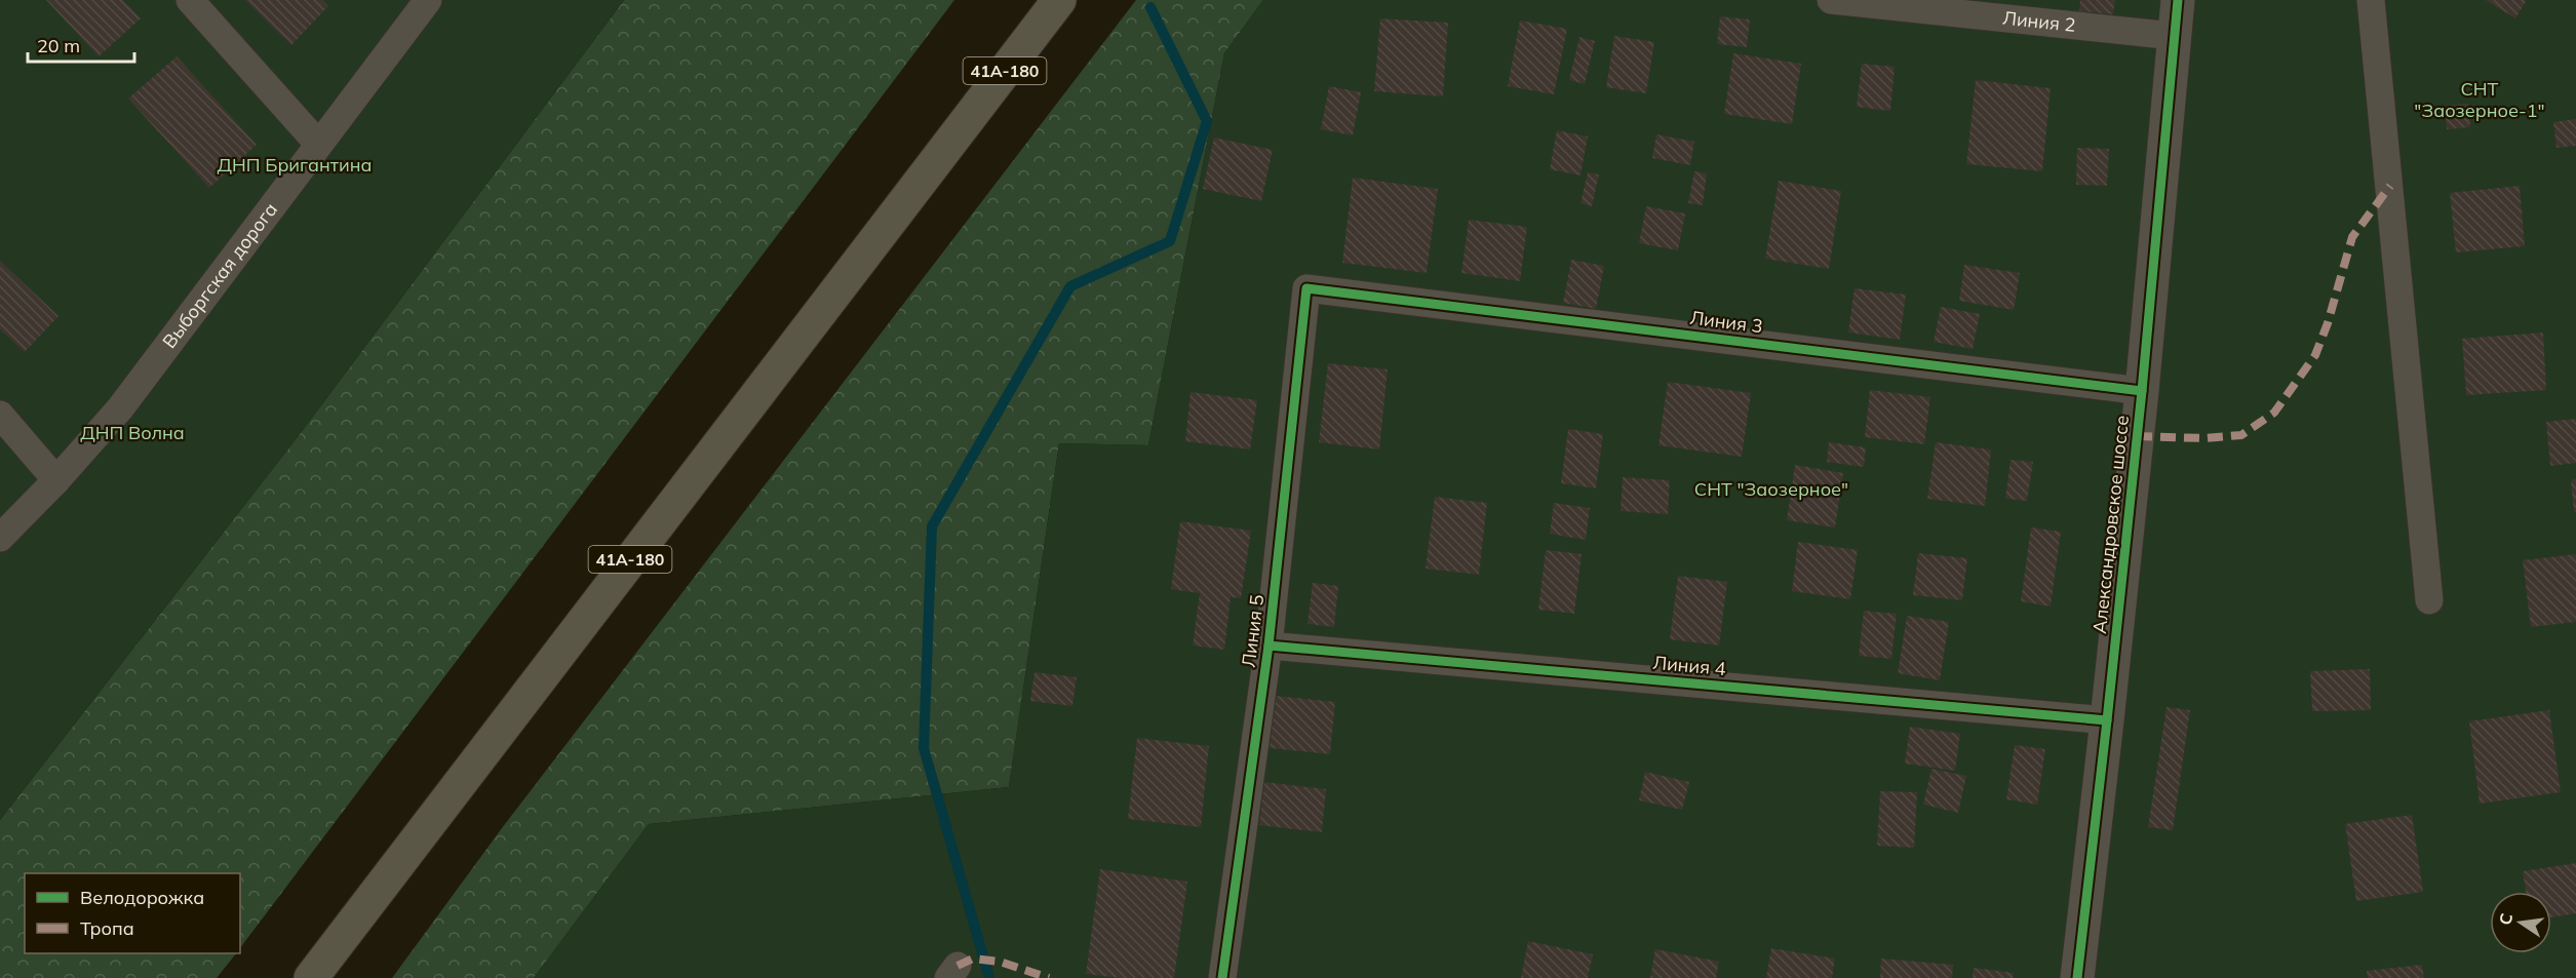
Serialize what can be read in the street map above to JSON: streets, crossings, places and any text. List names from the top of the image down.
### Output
{
  "streets": {
    "main road": ["41А-180"],
    "street": [
      "Линия 2",
      "Выборгская дорога",
      "Линия 3",
      "Александровское шоссе",
      "Линия 5",
      "Линия 4"
    ]
  },
  "crossings": [
    ["Линия 2", "Александровское шоссе"],
    ["Линия 3", "Александровское шоссе"],
    ["Линия 3", "Линия 5"],
    ["Александровское шоссе", "Линия 4"],
    ["Линия 5", "Линия 4"]
  ],
  "parks": [
    "СНТ \"Заозерное-1\"",
    "ДНП Бригантина",
    "ДНП Волна",
    "СНТ \"Заозерное\""
  ],
  "legend": ["Велодорожка", "Тропа"],
  "scale_bar": "20 m",
  "north": "left"
}
